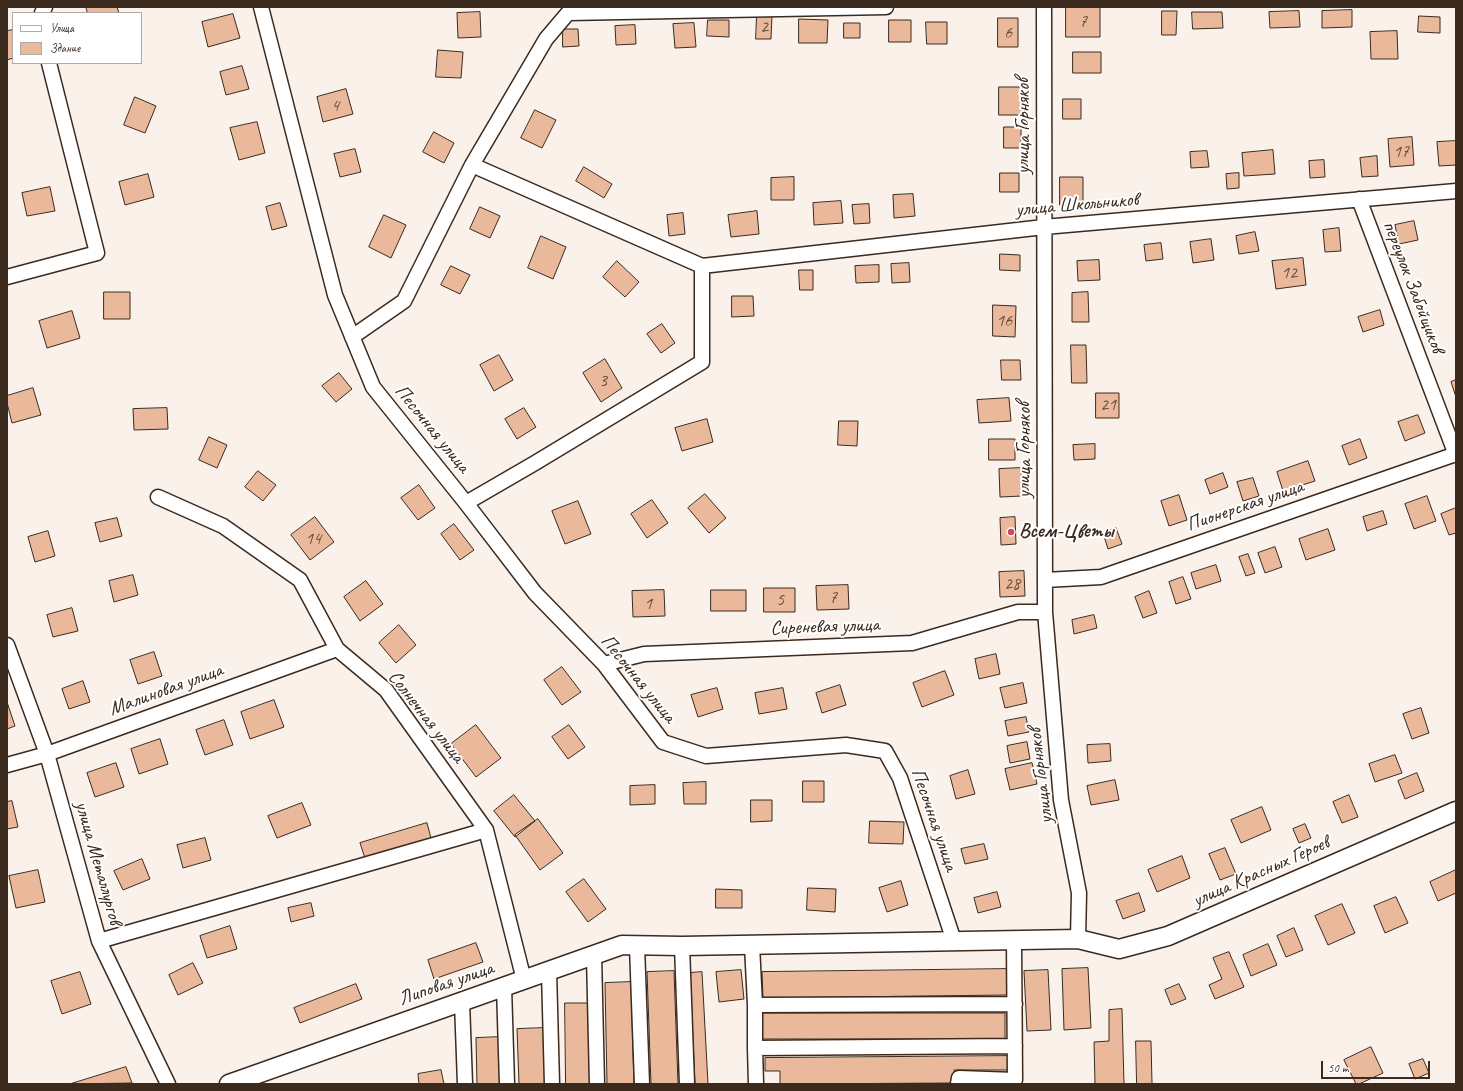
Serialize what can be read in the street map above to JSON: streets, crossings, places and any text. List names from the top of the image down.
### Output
{
  "streets": {
    "main road": ["улица Красных Героев", "Липовая улица"],
    "street": [
      "улица Горняков",
      "улица Школьников",
      "переулок Забойщиков",
      "Песочная улица",
      "Пионерская улица",
      "Сиреневая улица",
      "Малиновая улица",
      "Солнечная улица",
      "улица Металлургов"
    ]
  },
  "crossings": [
    ["улица Горняков", "улица Школьников"],
    ["улица Горняков", "Пионерская улица"],
    ["улица Горняков", "Сиреневая улица"],
    ["улица Горняков", "улица Красных Героев"],
    ["улица Школьников", "переулок Забойщиков"],
    ["переулок Забойщиков", "Пионерская улица"],
    ["Песочная улица", "Сиреневая улица"],
    ["Песочная улица", "улица Красных Героев"],
    ["Песочная улица", "Липовая улица"],
    ["Малиновая улица", "Солнечная улица"],
    ["Малиновая улица", "улица Металлургов"],
    ["Солнечная улица", "Липовая улица"],
    ["улица Красных Героев", "Липовая улица"]
  ],
  "places": ["Всем-Цветы"],
  "house_numbers": [
    "7",
    "2",
    "6",
    "4",
    "17",
    "12",
    "16",
    "3",
    "21",
    "14",
    "28",
    "7",
    "5",
    "1"
  ],
  "legend": ["Улица", "Здание"],
  "scale_bar": "50 m"
}
